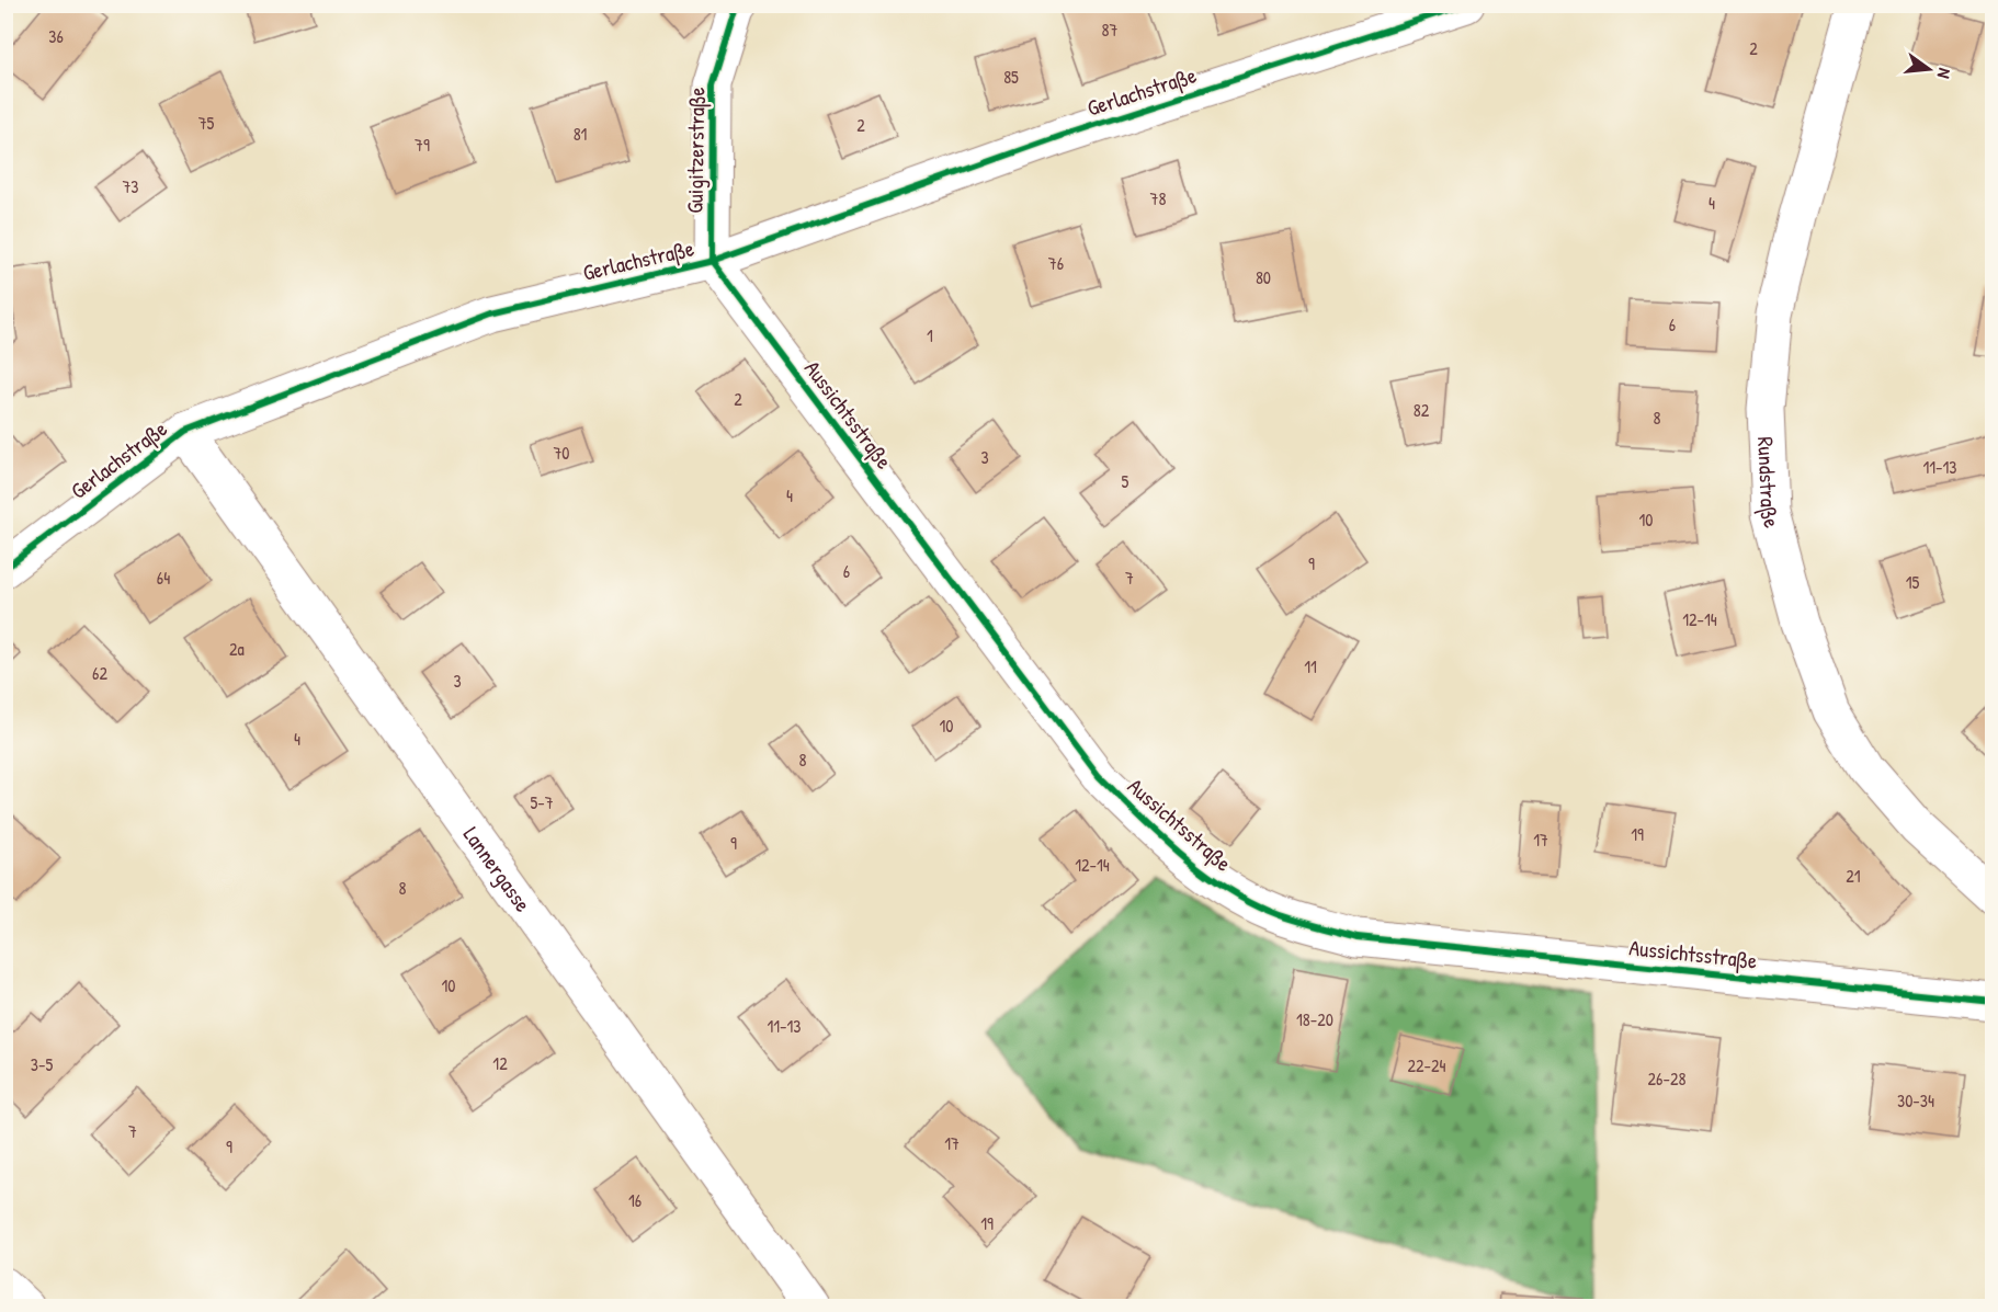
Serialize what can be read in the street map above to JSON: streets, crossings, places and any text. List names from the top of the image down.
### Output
{
  "streets": {
    "street": [
      "Gerlachstraße",
      "Guigitzerstraße",
      "Aussichtsstraße",
      "Rundstraße",
      "Lannergasse"
    ]
  },
  "crossings": [
    ["Gerlachstraße", "Guigitzerstraße"],
    ["Gerlachstraße", "Aussichtsstraße"],
    ["Gerlachstraße", "Lannergasse"],
    ["Guigitzerstraße", "Aussichtsstraße"]
  ],
  "house_numbers": [
    "87",
    "36",
    "2",
    "85",
    "75",
    "2",
    "81",
    "79",
    "73",
    "78",
    "4",
    "76",
    "80",
    "6",
    "1",
    "2",
    "82",
    "8",
    "70",
    "3",
    "11-13",
    "5",
    "4",
    "10",
    "9",
    "6",
    "64",
    "7",
    "15",
    "12-14",
    "2a",
    "11",
    "62",
    "3",
    "10",
    "4",
    "8",
    "5-7",
    "19",
    "17",
    "9",
    "12-14",
    "21",
    "8",
    "10",
    "18-20",
    "11-13",
    "12",
    "3-5",
    "22-24",
    "26-28",
    "30-34",
    "7",
    "17",
    "9",
    "16",
    "19"
  ],
  "north": "right"
}
